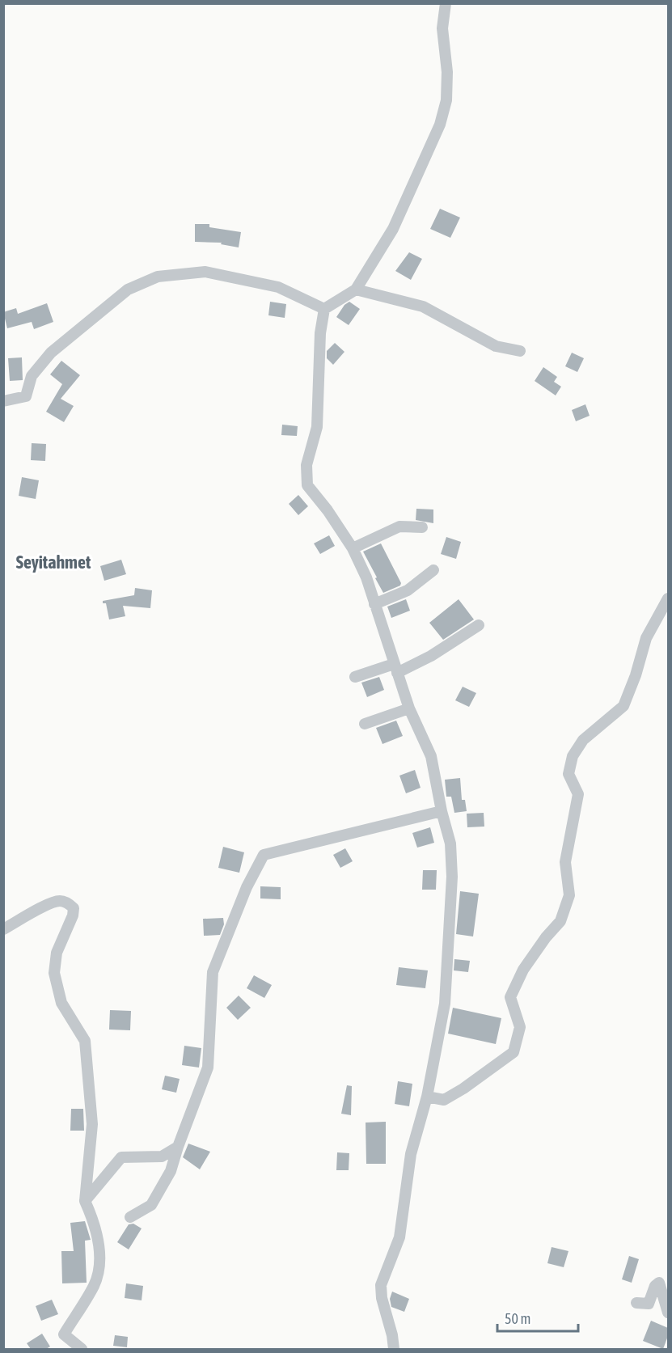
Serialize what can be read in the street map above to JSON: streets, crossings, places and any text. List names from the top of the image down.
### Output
{
  "districts": ["Seyitahmet"],
  "scale_bar": "50 m"
}
